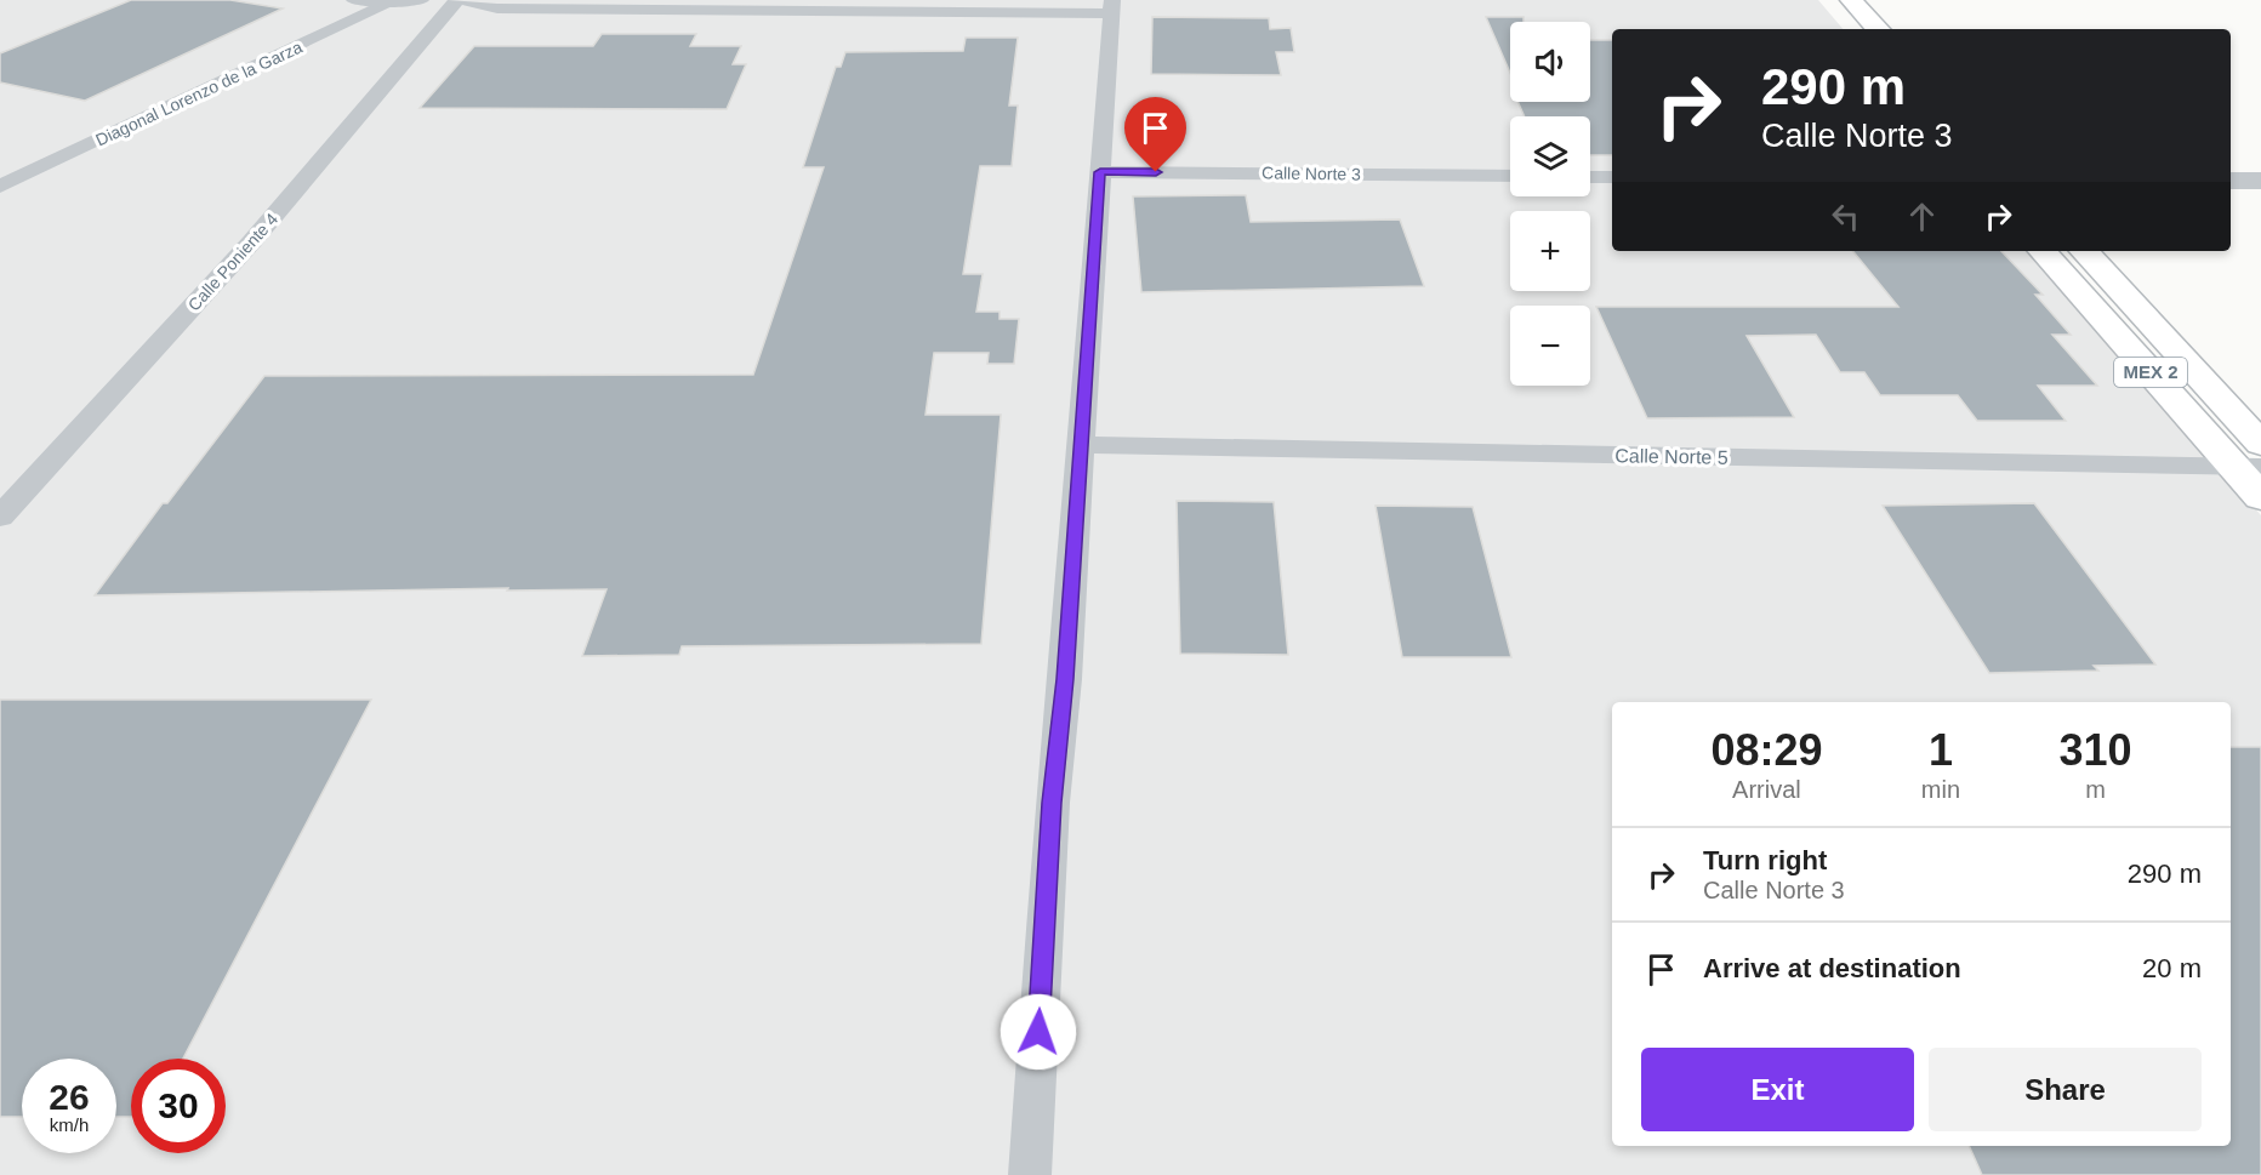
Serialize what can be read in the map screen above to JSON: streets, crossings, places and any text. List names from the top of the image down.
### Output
{
  "streets": {
    "main road": ["MEX 2"],
    "street": [
      "Diagonal Lorenzo de la Garza",
      "Calle Norte 3",
      "Calle Poniente 4",
      "Calle Norte 5"
    ]
  },
  "crossings": [
    ["MEX 2", "Calle Norte 5"]
  ],
  "page": {
    "map_buttons": ["+", "−"],
    "turn": ["290 m", "Calle Norte 3"],
    "eta": [
      "08:29",
      "Arrival",
      "1",
      "min",
      "310",
      "m"
    ],
    "list": [
      {
        "name": "Turn right",
        "note": "Calle Norte 3",
        "value": "290 m"
      },
      {
        "name": "Arrive at destination",
        "value": "20 m"
      }
    ],
    "buttons": ["Exit", "Share"],
    "speed": "26 km/h",
    "limit": "30"
  }
}
